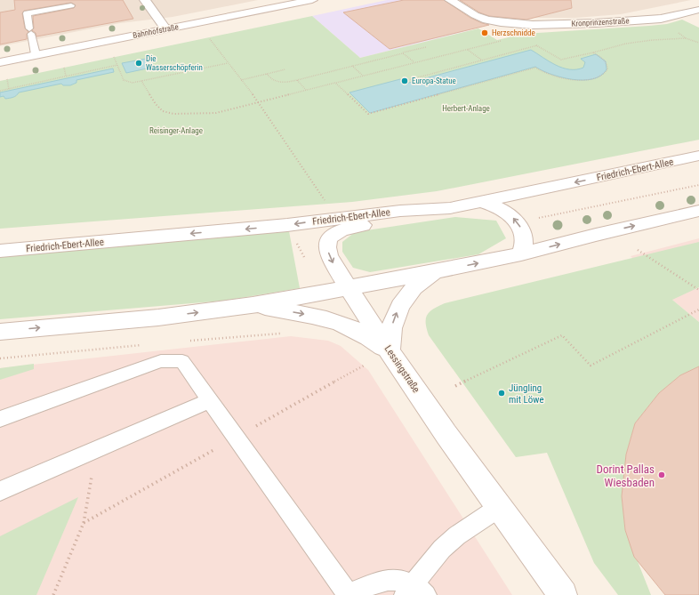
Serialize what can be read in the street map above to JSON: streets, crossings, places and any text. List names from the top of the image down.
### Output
{
  "streets": {
    "street": [
      "Kronprinzenstraße",
      "Bahnhofstraße",
      "Friedrich-Ebert-Allee",
      "Lessingstraße"
    ]
  },
  "crossings": [
    ["Friedrich-Ebert-Allee", "Lessingstraße"]
  ],
  "parks": ["Herbert-Anlage", "Reisinger-Anlage"],
  "places": [
    "Herzschnidde",
    "Die Wasserschöpferin",
    "Europa-Statue",
    "Jüngling mit Löwe",
    "Dorint Pallas Wiesbaden"
  ]
}
